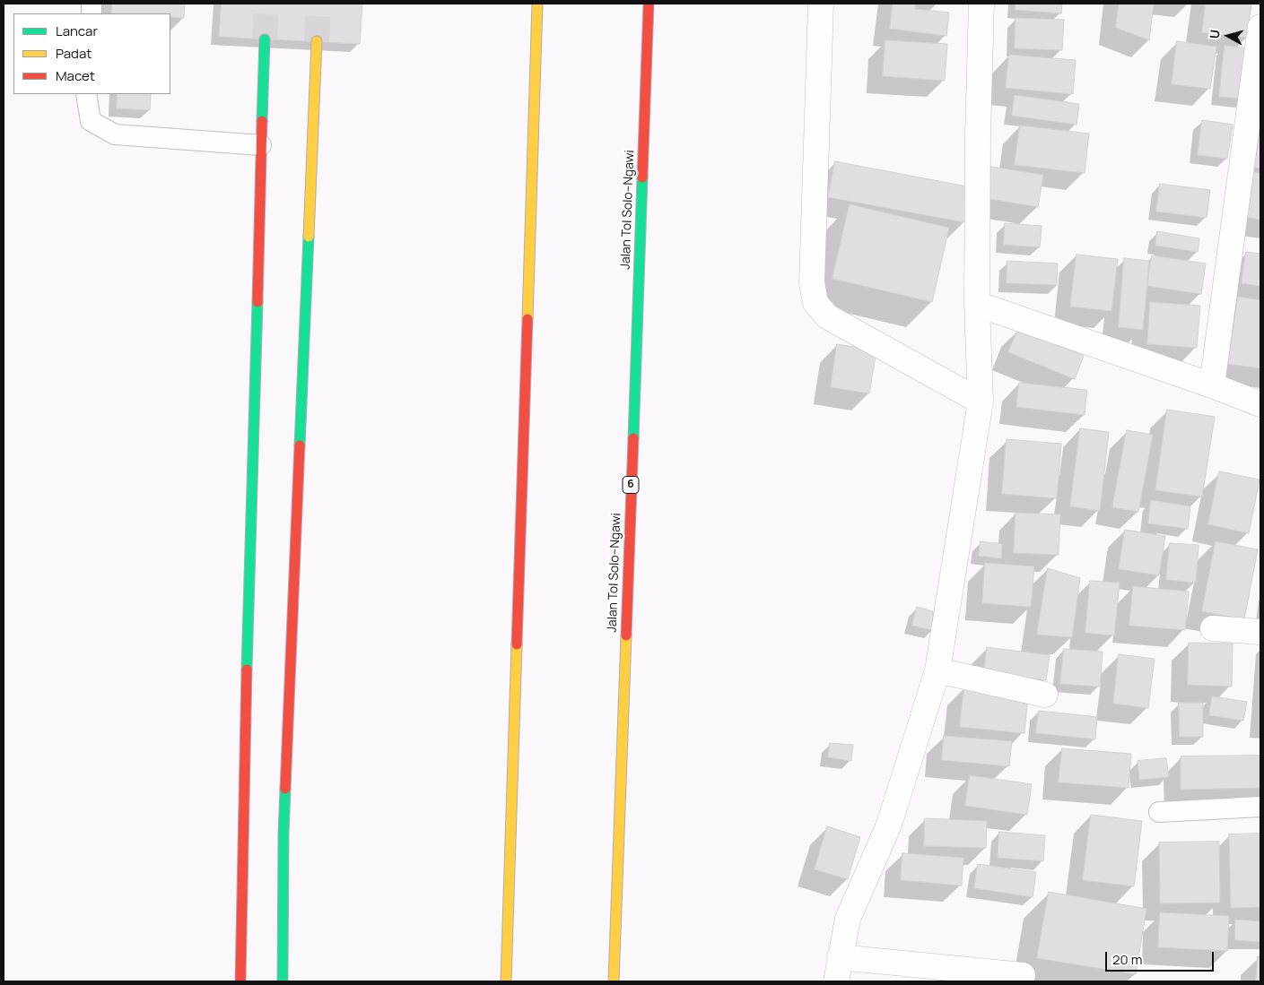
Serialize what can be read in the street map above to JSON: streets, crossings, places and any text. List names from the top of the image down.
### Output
{
  "streets": {
    "highway": ["Jalan Tol Solo–Ngawi", "6"]
  },
  "legend": ["Lancar", "Padat", "Macet"],
  "scale_bar": "20 m",
  "north": "left"
}
